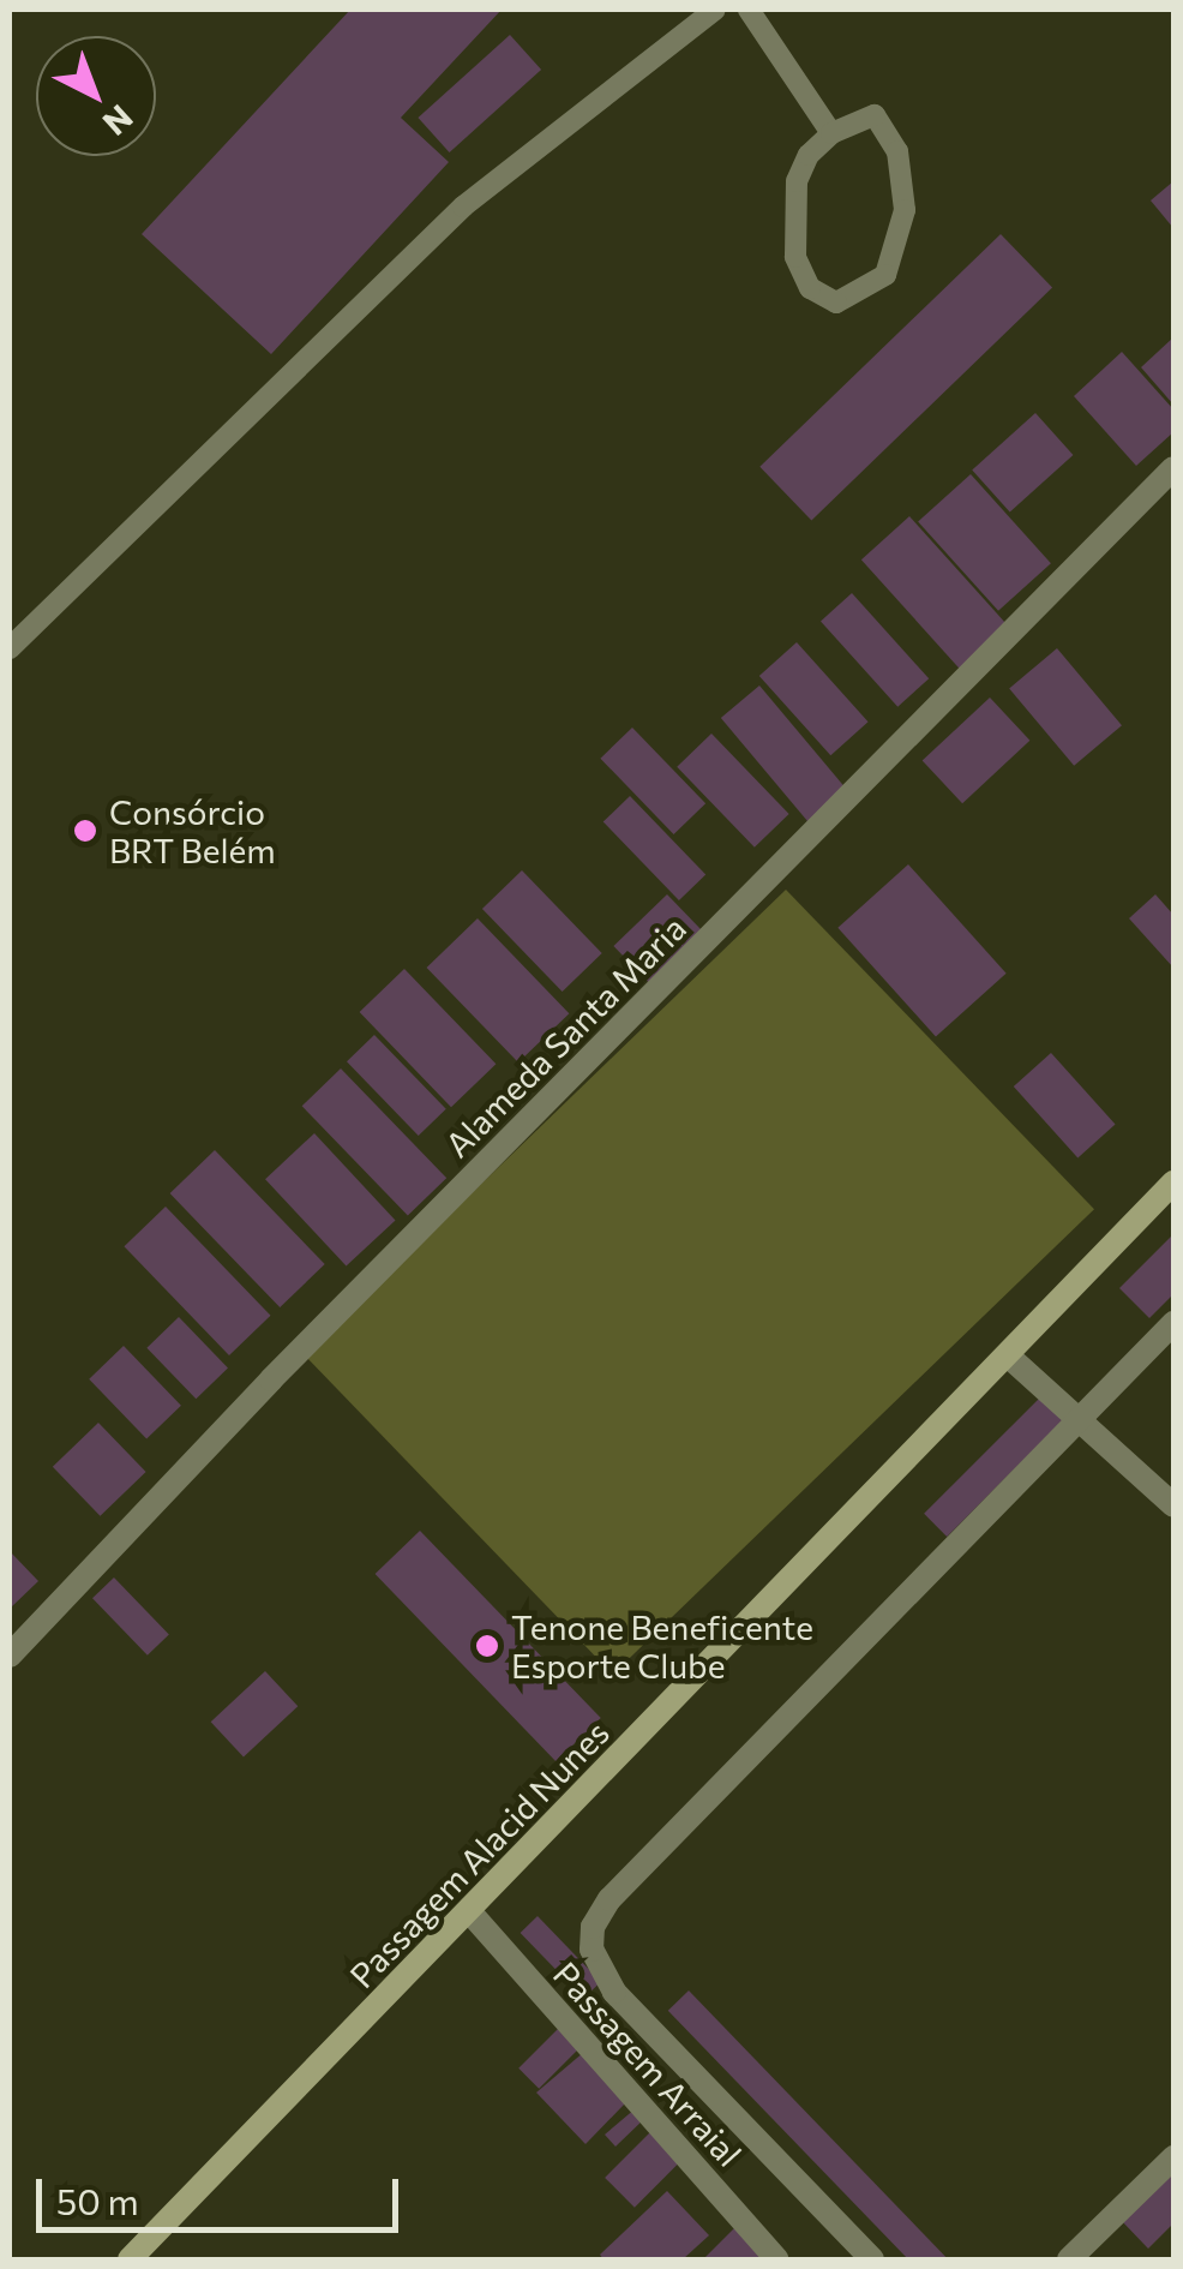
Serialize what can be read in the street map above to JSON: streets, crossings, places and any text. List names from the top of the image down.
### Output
{
  "streets": {
    "main road": ["Passagem Alacid Nunes"],
    "street": ["Alameda Santa Maria", "Passagem Arraial"]
  },
  "crossings": [
    ["Passagem Alacid Nunes", "Passagem Arraial"]
  ],
  "places": ["Consórcio BRT Belém", "Tenone Beneficente Esporte Clube"],
  "scale_bar": "50 m",
  "north": "bottom right"
}
